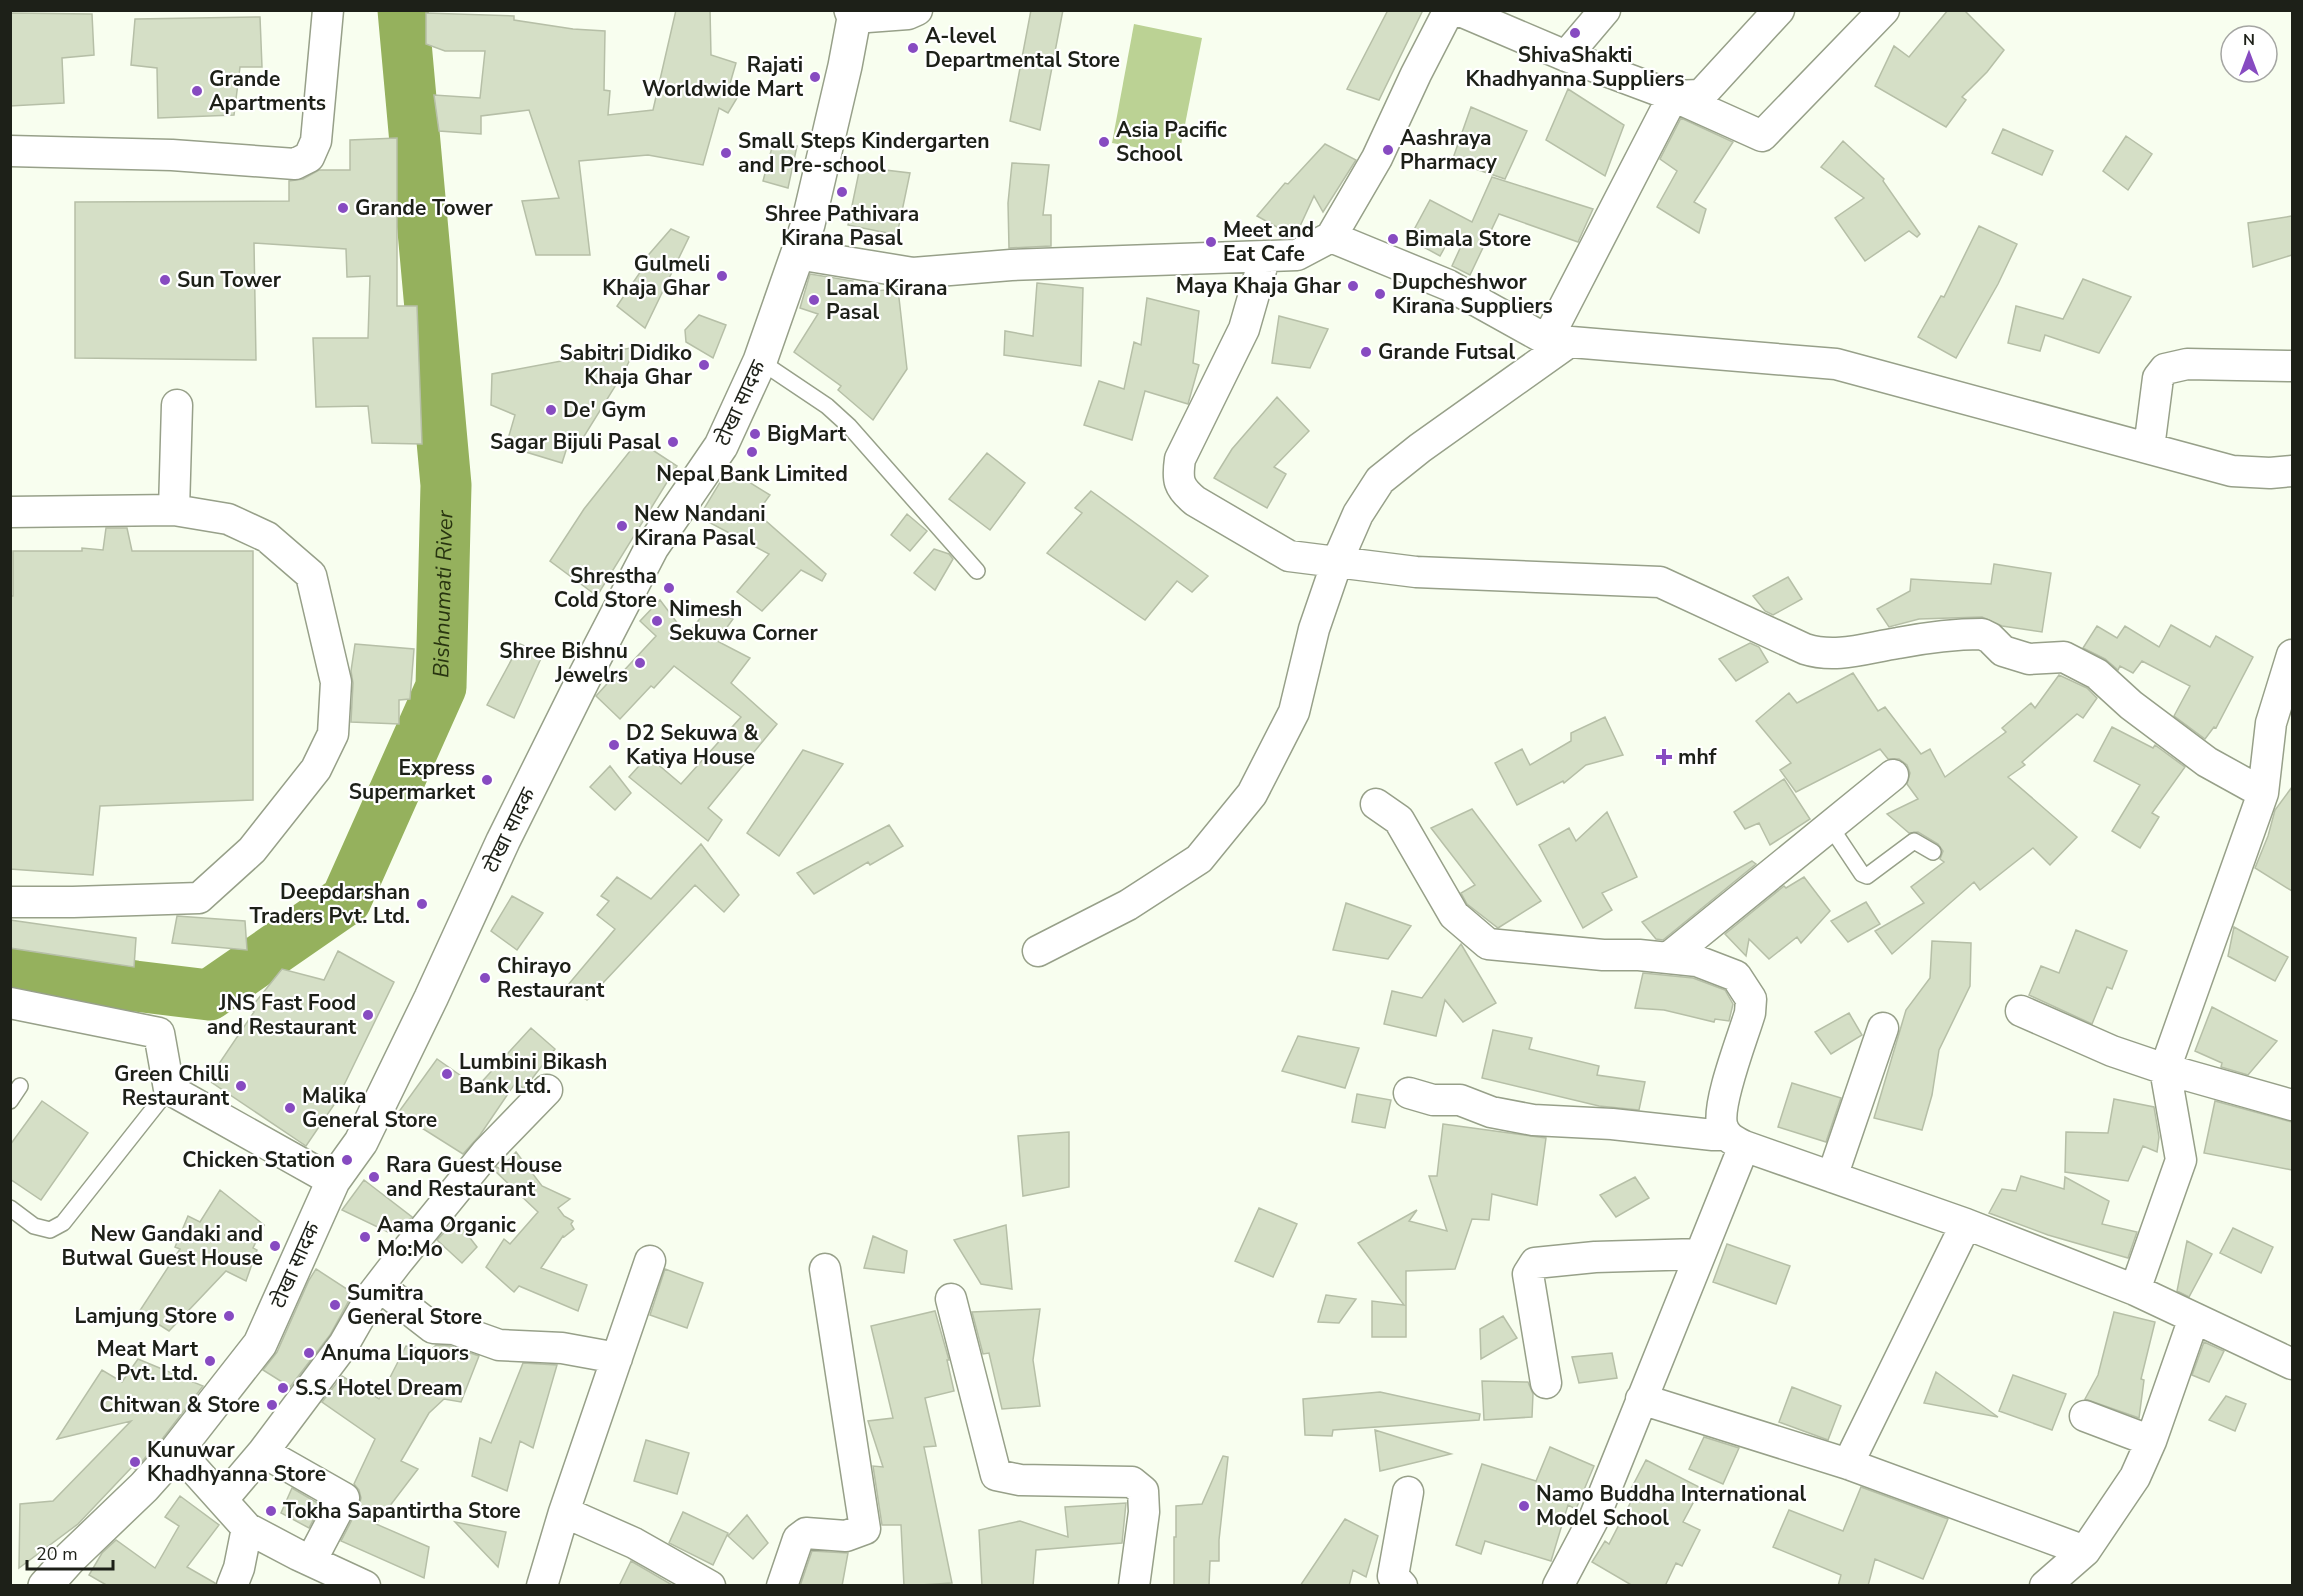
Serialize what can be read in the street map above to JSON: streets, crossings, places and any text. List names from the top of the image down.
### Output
{
  "streets": {
    "main road": ["टोखा सादक"]
  },
  "water": ["Bishnumati River"],
  "places": {
    "other": [
      "ShivaShakti Khadhyanna Suppliers",
      "A-level Departmental Store",
      "Rajati Worldwide Mart",
      "Grande Apartments",
      "Asia Pacific School",
      "Aashraya Pharmacy",
      "Small Steps Kindergarten and Pre-school",
      "Shree Pathivara Kirana Pasal",
      "Grande Tower",
      "Bimala Store",
      "Meet and Eat Cafe",
      "Gulmeli Khaja Ghar",
      "Sun Tower",
      "Maya Khaja Ghar",
      "Dupcheshwor Kirana Suppliers",
      "Lama Kirana Pasal",
      "Grande Futsal",
      "Sabitri Didiko Khaja Ghar",
      "De' Gym",
      "BigMart",
      "Sagar Bijuli Pasal",
      "Nepal Bank Limited",
      "New Nandani Kirana Pasal",
      "Shrestha Cold Store",
      "Nimesh Sekuwa Corner",
      "Shree Bishnu Jewelrs",
      "D2 Sekuwa & Katiya House",
      "Express Supermarket",
      "Deepdarshan Traders Pvt. Ltd.",
      "Chirayo Restaurant",
      "JNS Fast Food and Restaurant",
      "Lumbini Bikash Bank Ltd.",
      "Green Chilli Restaurant",
      "Malika General Store",
      "Chicken Station",
      "Rara Guest House and Restaurant",
      "Aama Organic Mo:Mo",
      "New Gandaki and Butwal Guest House",
      "Sumitra General Store",
      "Lamjung Store",
      "Anuma Liquors",
      "Meat Mart Pvt. Ltd.",
      "S.S. Hotel Dream",
      "Chitwan & Store",
      "Kunuwar Khadhyanna Store",
      "Namo Buddha International Model School",
      "Tokha Sapantirtha Store"
    ],
    "health": ["mhf"]
  },
  "scale_bar": "20 m",
  "north": "top"
}
